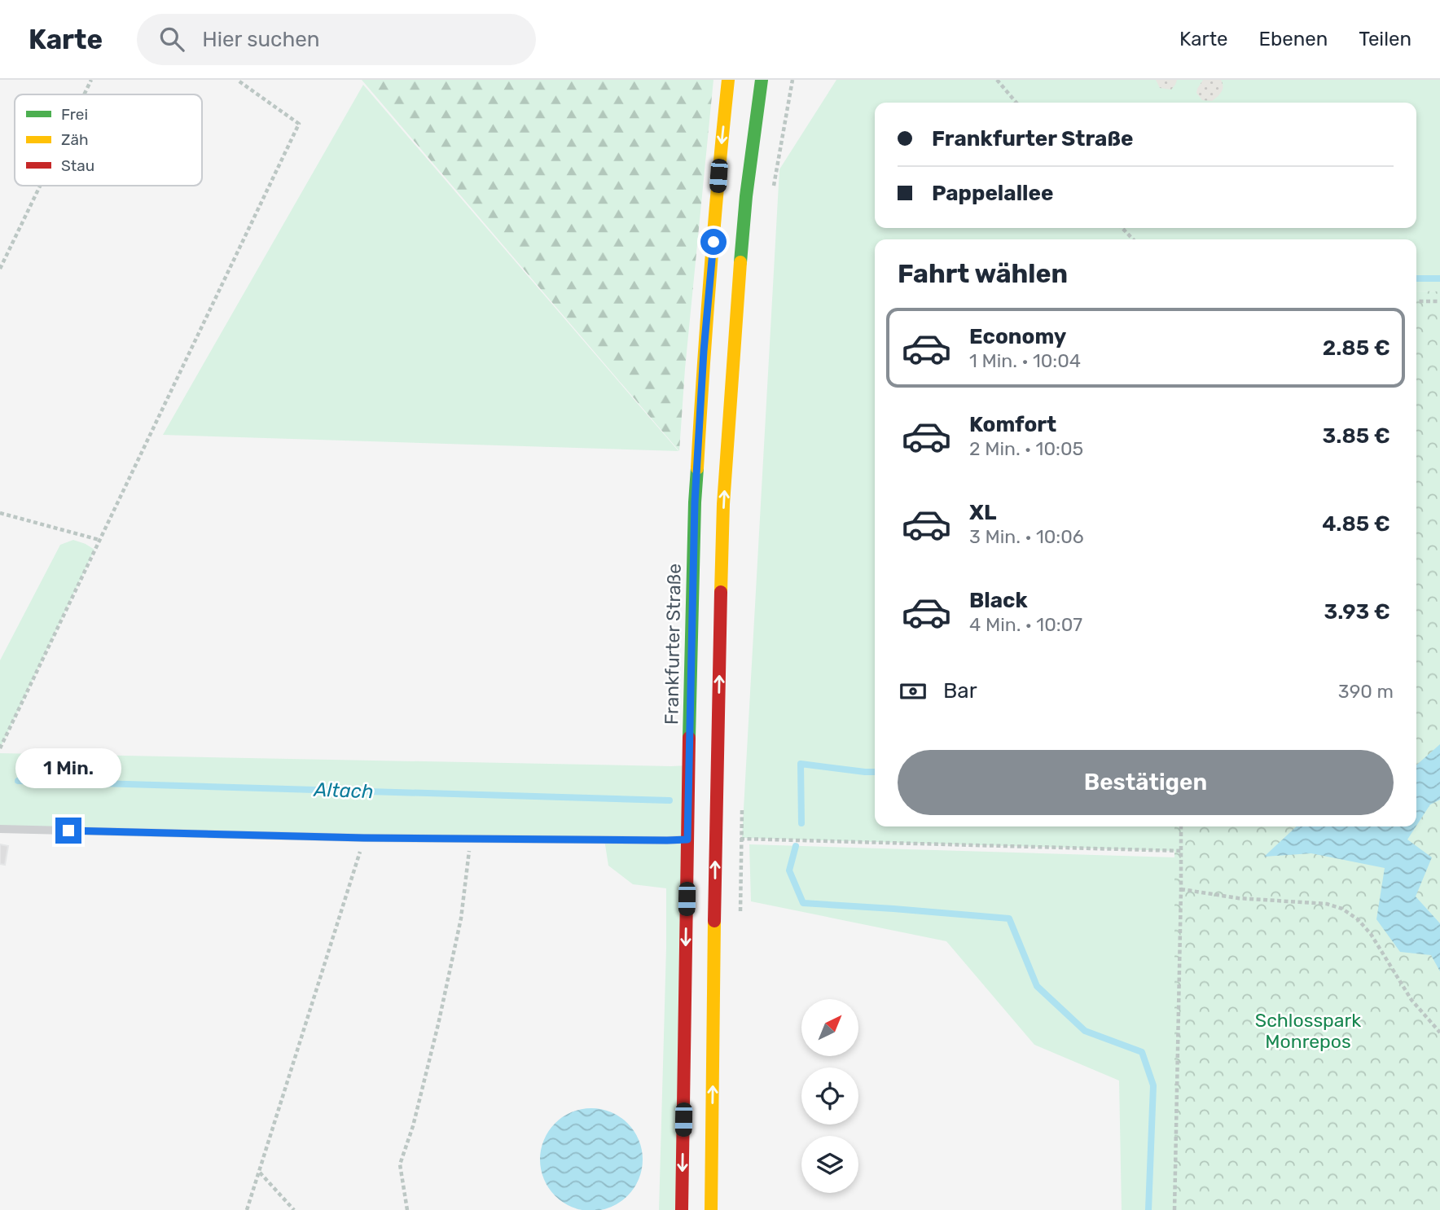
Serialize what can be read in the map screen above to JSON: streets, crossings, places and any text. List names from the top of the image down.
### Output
{
  "streets": {
    "main road": ["Frankfurter Straße"]
  },
  "water": ["Altach"],
  "parks": ["Schlosspark Monrepos"],
  "legend": ["Frei", "Zäh", "Stau"],
  "north": "top right",
  "page": {
    "header": "Karte",
    "search": "Hier suchen",
    "nav": ["Karte", "Ebenen", "Teilen"],
    "banner": ["Frankfurter Straße", "Pappelallee"],
    "heading": "Fahrt wählen",
    "list": [
      {
        "name": "Economy",
        "note": "1 Min. · 10:04",
        "value": "2.85 €"
      },
      {
        "name": "Komfort",
        "note": "2 Min. · 10:05",
        "value": "3.85 €"
      },
      {
        "name": "XL",
        "note": "3 Min. · 10:06",
        "value": "4.85 €"
      },
      {
        "name": "Black",
        "note": "4 Min. · 10:07",
        "value": "3.93 €"
      }
    ],
    "pay": ["Bar", "390 m"],
    "buttons": "Bestätigen",
    "bubble": "1 Min."
  }
}
